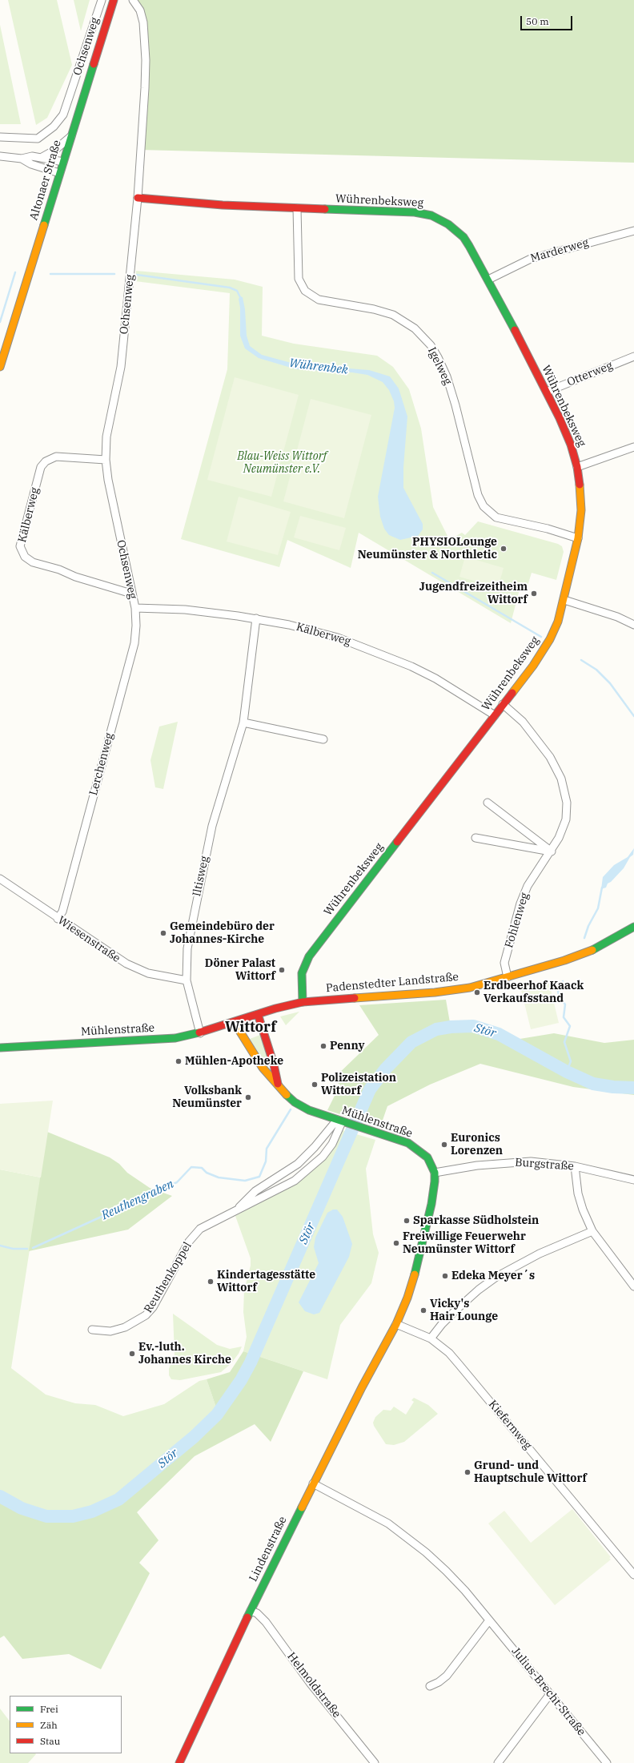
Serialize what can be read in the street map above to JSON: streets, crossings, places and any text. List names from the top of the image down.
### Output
{
  "streets": {
    "street": [
      "Ochsenweg",
      "Altonaer Straße",
      "Wührenbeksweg",
      "Marderweg",
      "Igelweg",
      "Otterweg",
      "Kälberweg",
      "Lerchenweg",
      "Iltisweg",
      "Fohlenweg",
      "Wiesenstraße",
      "Padenstedter Landstraße",
      "Mühlenstraße",
      "Burgstraße",
      "Reuthenkoppel",
      "Kiefernweg",
      "Lindenstraße",
      "Helmoldstraße",
      "Julius-Brecht-Straße"
    ]
  },
  "crossings": [
    ["Ochsenweg", "Wührenbeksweg"],
    ["Ochsenweg", "Kälberweg"],
    ["Ochsenweg", "Lerchenweg"],
    ["Wührenbeksweg", "Marderweg"],
    ["Wührenbeksweg", "Igelweg"],
    ["Wührenbeksweg", "Otterweg"],
    ["Wührenbeksweg", "Kälberweg"],
    ["Wührenbeksweg", "Fohlenweg"],
    ["Wührenbeksweg", "Padenstedter Landstraße"],
    ["Kälberweg", "Lerchenweg"],
    ["Kälberweg", "Iltisweg"],
    ["Lerchenweg", "Wiesenstraße"],
    ["Iltisweg", "Wiesenstraße"],
    ["Iltisweg", "Mühlenstraße"],
    ["Fohlenweg", "Padenstedter Landstraße"],
    ["Padenstedter Landstraße", "Mühlenstraße"],
    ["Mühlenstraße", "Burgstraße"],
    ["Mühlenstraße", "Reuthenkoppel"],
    ["Kiefernweg", "Lindenstraße"],
    ["Lindenstraße", "Helmoldstraße"],
    ["Lindenstraße", "Julius-Brecht-Straße"]
  ],
  "districts": ["Wittorf"],
  "water": ["Wührenbek", "Stör", "Reuthengraben"],
  "parks": ["Blau-Weiss Wittorf Neumünster e.V."],
  "places": [
    "PHYSIOLounge Neumünster & Northletic",
    "Jugendfreizeitheim Wittorf",
    "Gemeindebüro der Johannes-Kirche",
    "Döner Palast Wittorf",
    "Erdbeerhof Kaack Verkaufsstand",
    "Penny",
    "Mühlen-Apotheke",
    "Polizeistation Wittorf",
    "Volksbank Neumünster",
    "Euronics Lorenzen",
    "Sparkasse Südholstein",
    "Freiwillige Feuerwehr Neumünster Wittorf",
    "Edeka Meyer´s",
    "Kindertagesstätte Wittorf",
    "Vicky's Hair Lounge",
    "Ev.-luth. Johannes Kirche",
    "Grund- und Hauptschule Wittorf"
  ],
  "legend": ["Frei", "Zäh", "Stau"],
  "scale_bar": "50 m"
}
